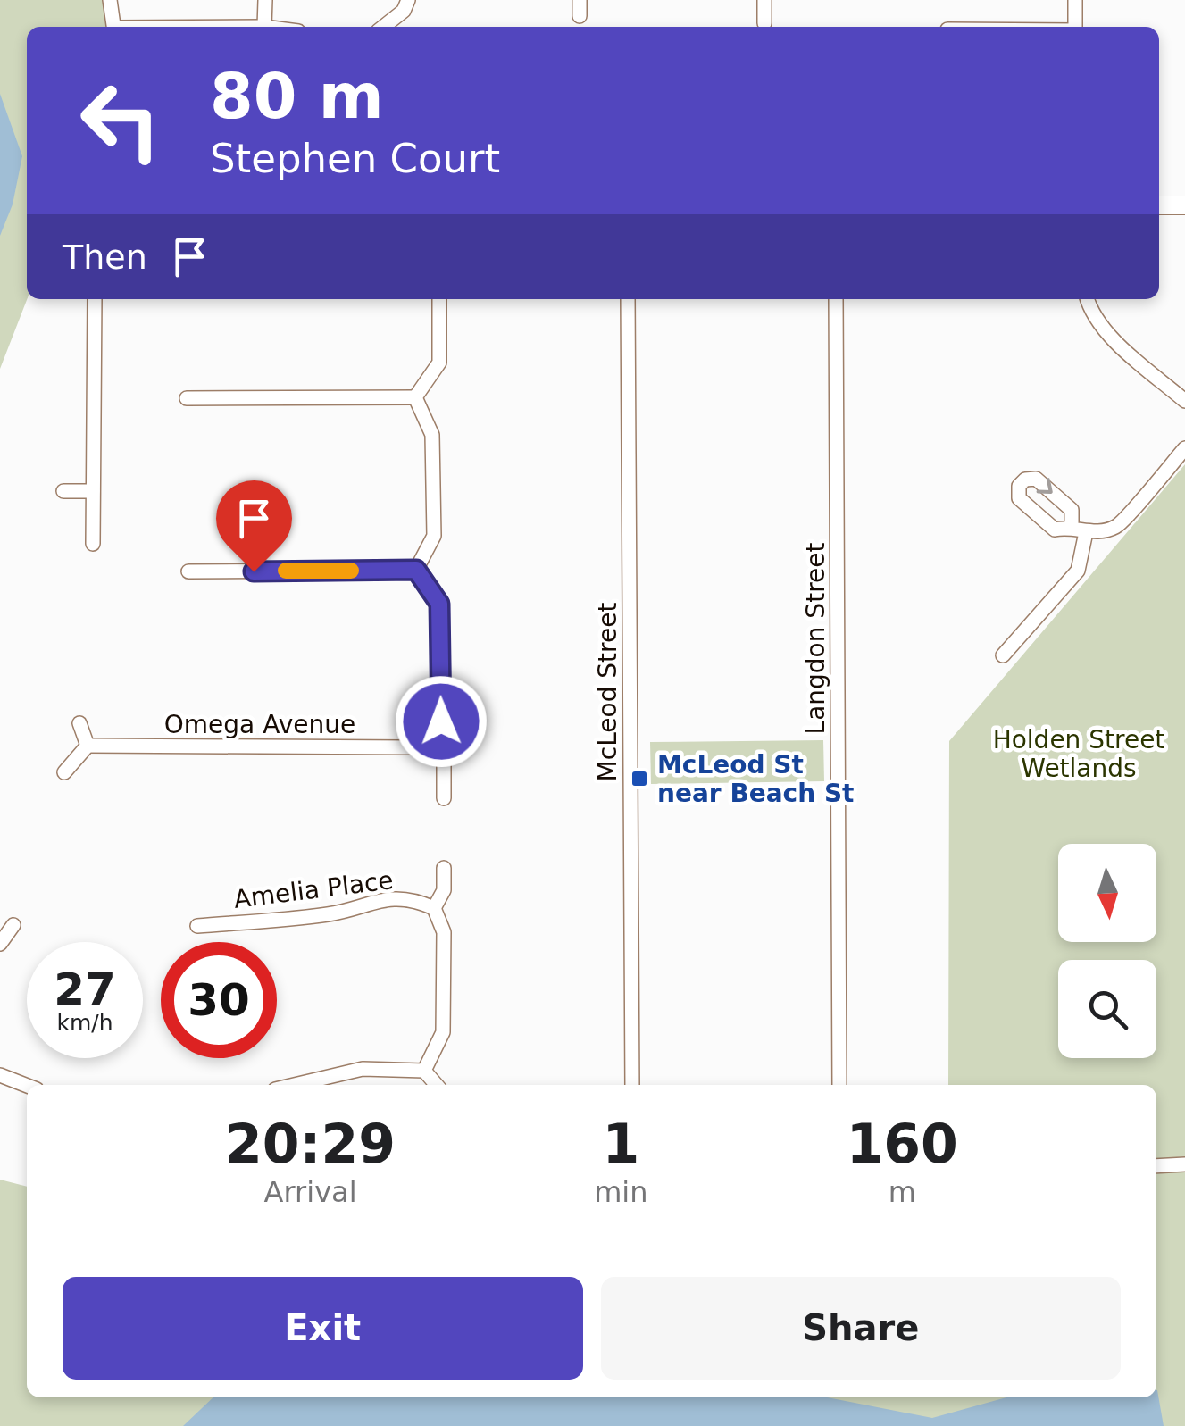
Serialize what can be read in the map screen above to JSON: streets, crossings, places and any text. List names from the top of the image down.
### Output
{
  "streets": {
    "street": [
      "Langdon Street",
      "McLeod Street",
      "Omega Avenue",
      "Amelia Place"
    ]
  },
  "parks": ["Holden Street Wetlands"],
  "places": {
    "transit": ["McLeod St near Beach St"]
  },
  "north": "bottom",
  "page": {
    "turn": ["80 m", "Stephen Court"],
    "then": "Then",
    "speed": "27 km/h",
    "limit": "30",
    "eta": [
      "20:29",
      "Arrival",
      "1",
      "min",
      "160",
      "m"
    ],
    "buttons": ["Exit", "Share"]
  }
}
